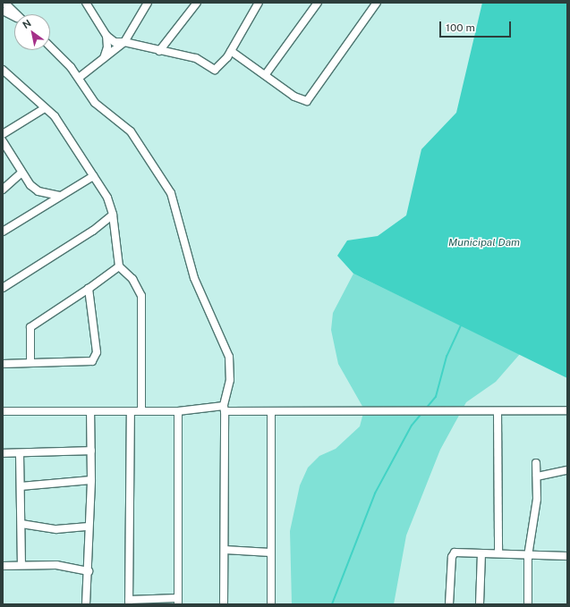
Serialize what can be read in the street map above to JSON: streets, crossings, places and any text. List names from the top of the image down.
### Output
{
  "water": ["Municipal Dam"],
  "scale_bar": "100 m",
  "north": "top left"
}
